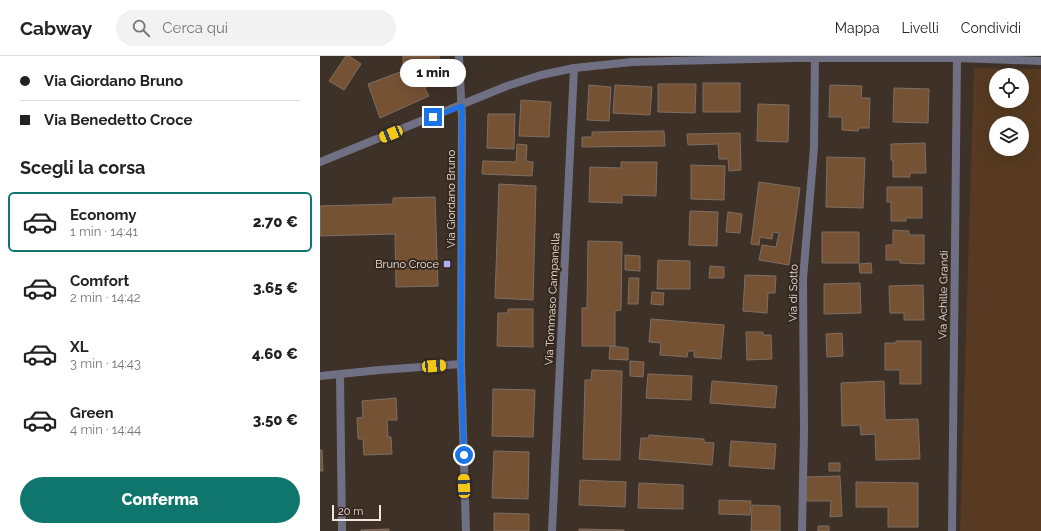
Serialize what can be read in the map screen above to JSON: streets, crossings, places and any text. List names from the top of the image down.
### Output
{
  "streets": {
    "street": [
      "Via Giordano Bruno",
      "Via di Sotto",
      "Via Achille Grandi",
      "Via Tommaso Campanella"
    ]
  },
  "places": {
    "transit": ["Bruno Croce"]
  },
  "scale_bar": "20 m",
  "page": {
    "header": "Cabway",
    "search": "Cerca qui",
    "nav": ["Mappa", "Livelli", "Condividi"],
    "banner": ["Via Giordano Bruno", "Via Benedetto Croce"],
    "bubble": "1 min",
    "heading": "Scegli la corsa",
    "list": [
      {
        "name": "Economy",
        "note": "1 min · 14:41",
        "value": "2.70 €"
      },
      {
        "name": "Comfort",
        "note": "2 min · 14:42",
        "value": "3.65 €"
      },
      {
        "name": "XL",
        "note": "3 min · 14:43",
        "value": "4.60 €"
      },
      {
        "name": "Green",
        "note": "4 min · 14:44",
        "value": "3.50 €"
      }
    ],
    "buttons": "Conferma",
    "scale": "20 m"
  }
}
